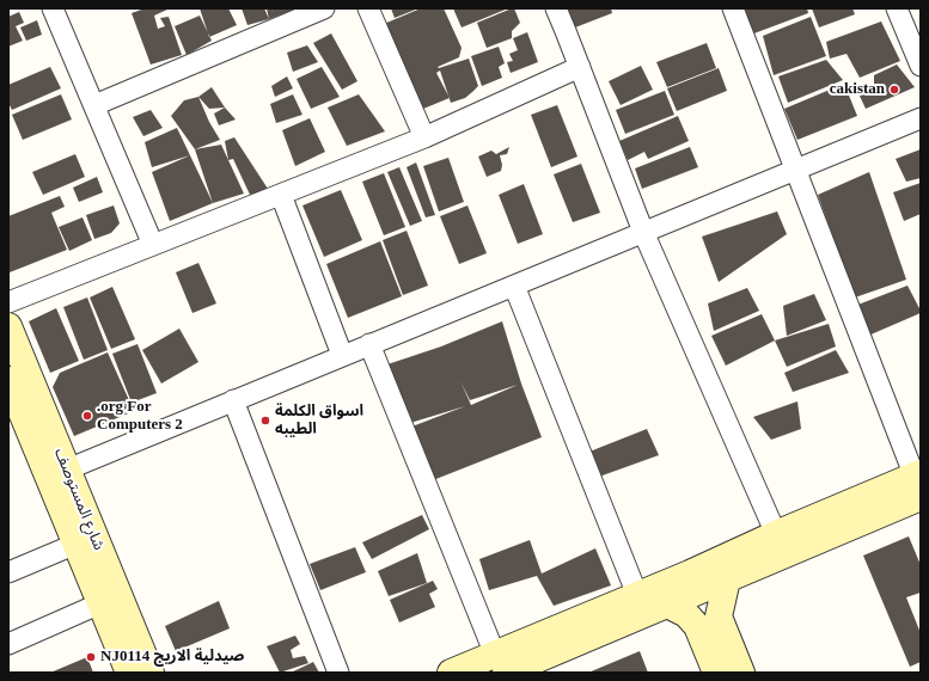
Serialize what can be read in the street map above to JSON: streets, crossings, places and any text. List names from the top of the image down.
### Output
{
  "streets": {
    "street": ["شارع المستوصف"]
  },
  "places": [
    "cakistan",
    ".org For Computers 2",
    "اسواق الكلمة الطيبه",
    "NJ0114 صيدلية الاريج"
  ]
}
